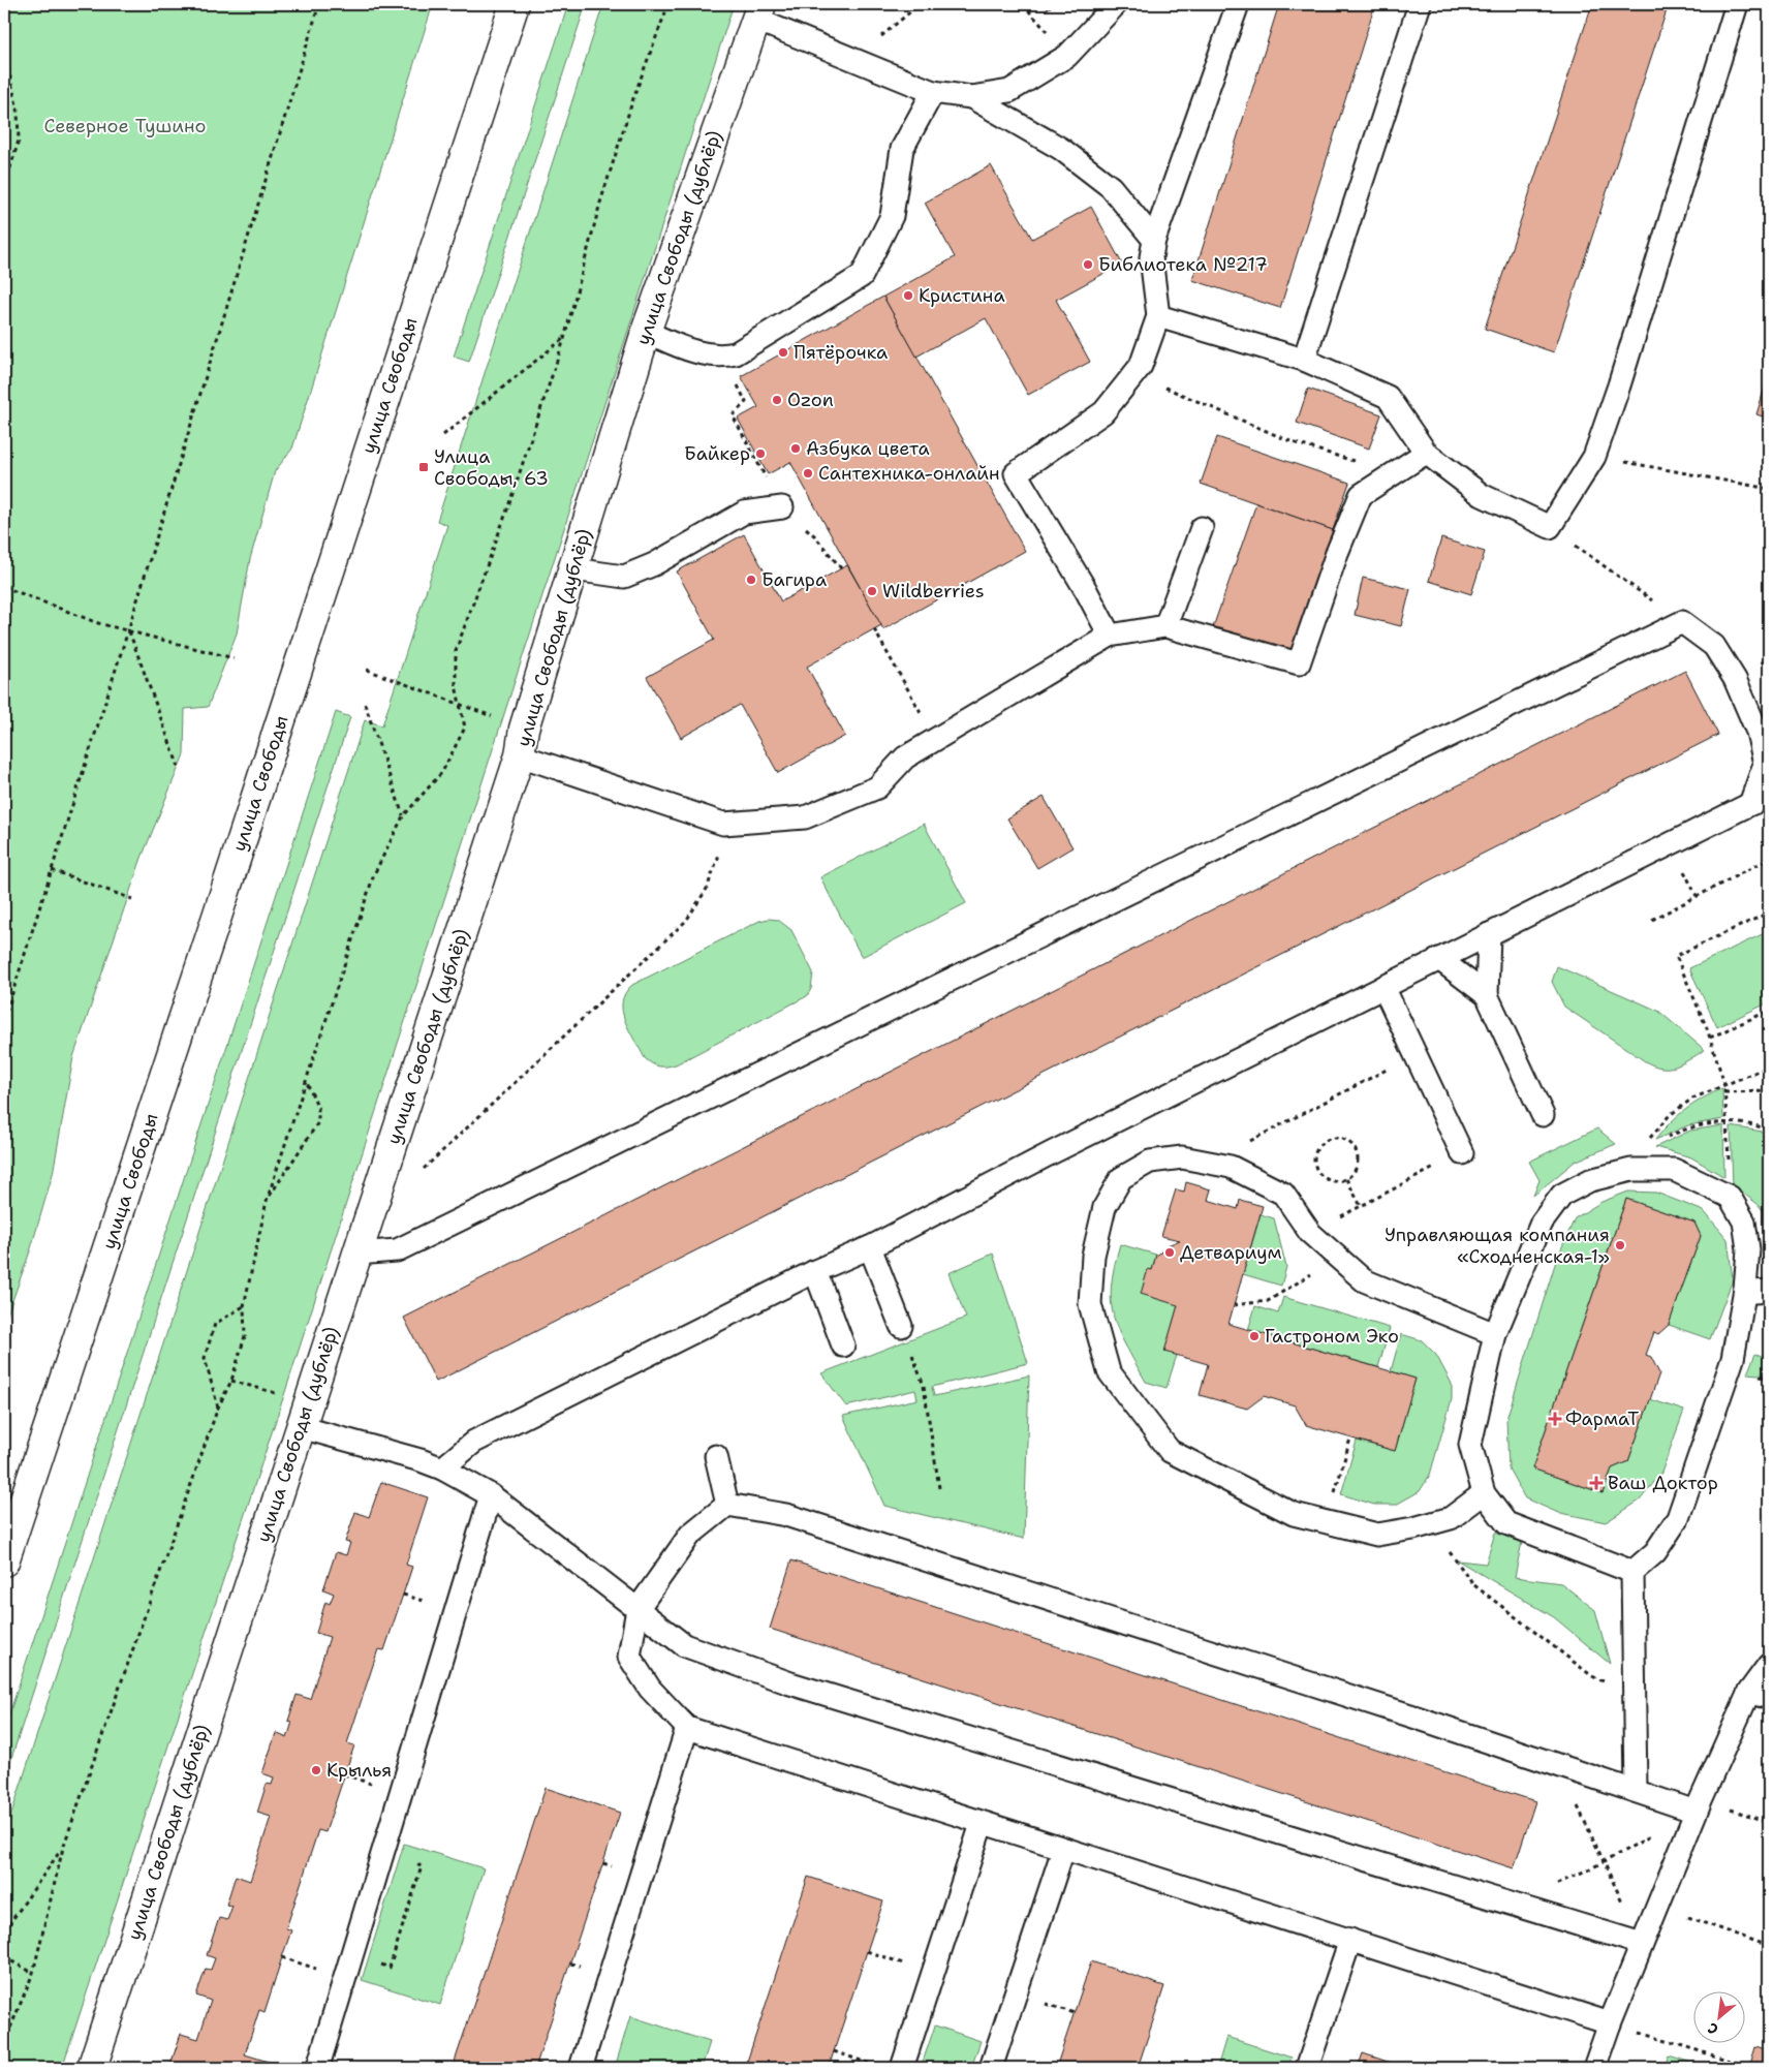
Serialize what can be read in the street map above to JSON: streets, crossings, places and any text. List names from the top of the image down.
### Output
{
  "streets": {
    "street": ["улица Свободы (дублёр)", "улица Свободы"]
  },
  "parks": ["Северное Тушино"],
  "places": {
    "other": [
      "Библиотека №217",
      "Кристина",
      "Пятёрочка",
      "Ozon",
      "Азбука цвета",
      "Байкер",
      "Сантехника-онлайн",
      "Багира",
      "Wildberries",
      "Управляющая компания «Сходненская-1»",
      "Детвариум",
      "Гастроном Эко",
      "Крылья"
    ],
    "transit": ["Улица Свободы, 63"],
    "health": ["ФармаТ", "Ваш Доктор"]
  },
  "north": "bottom left"
}
